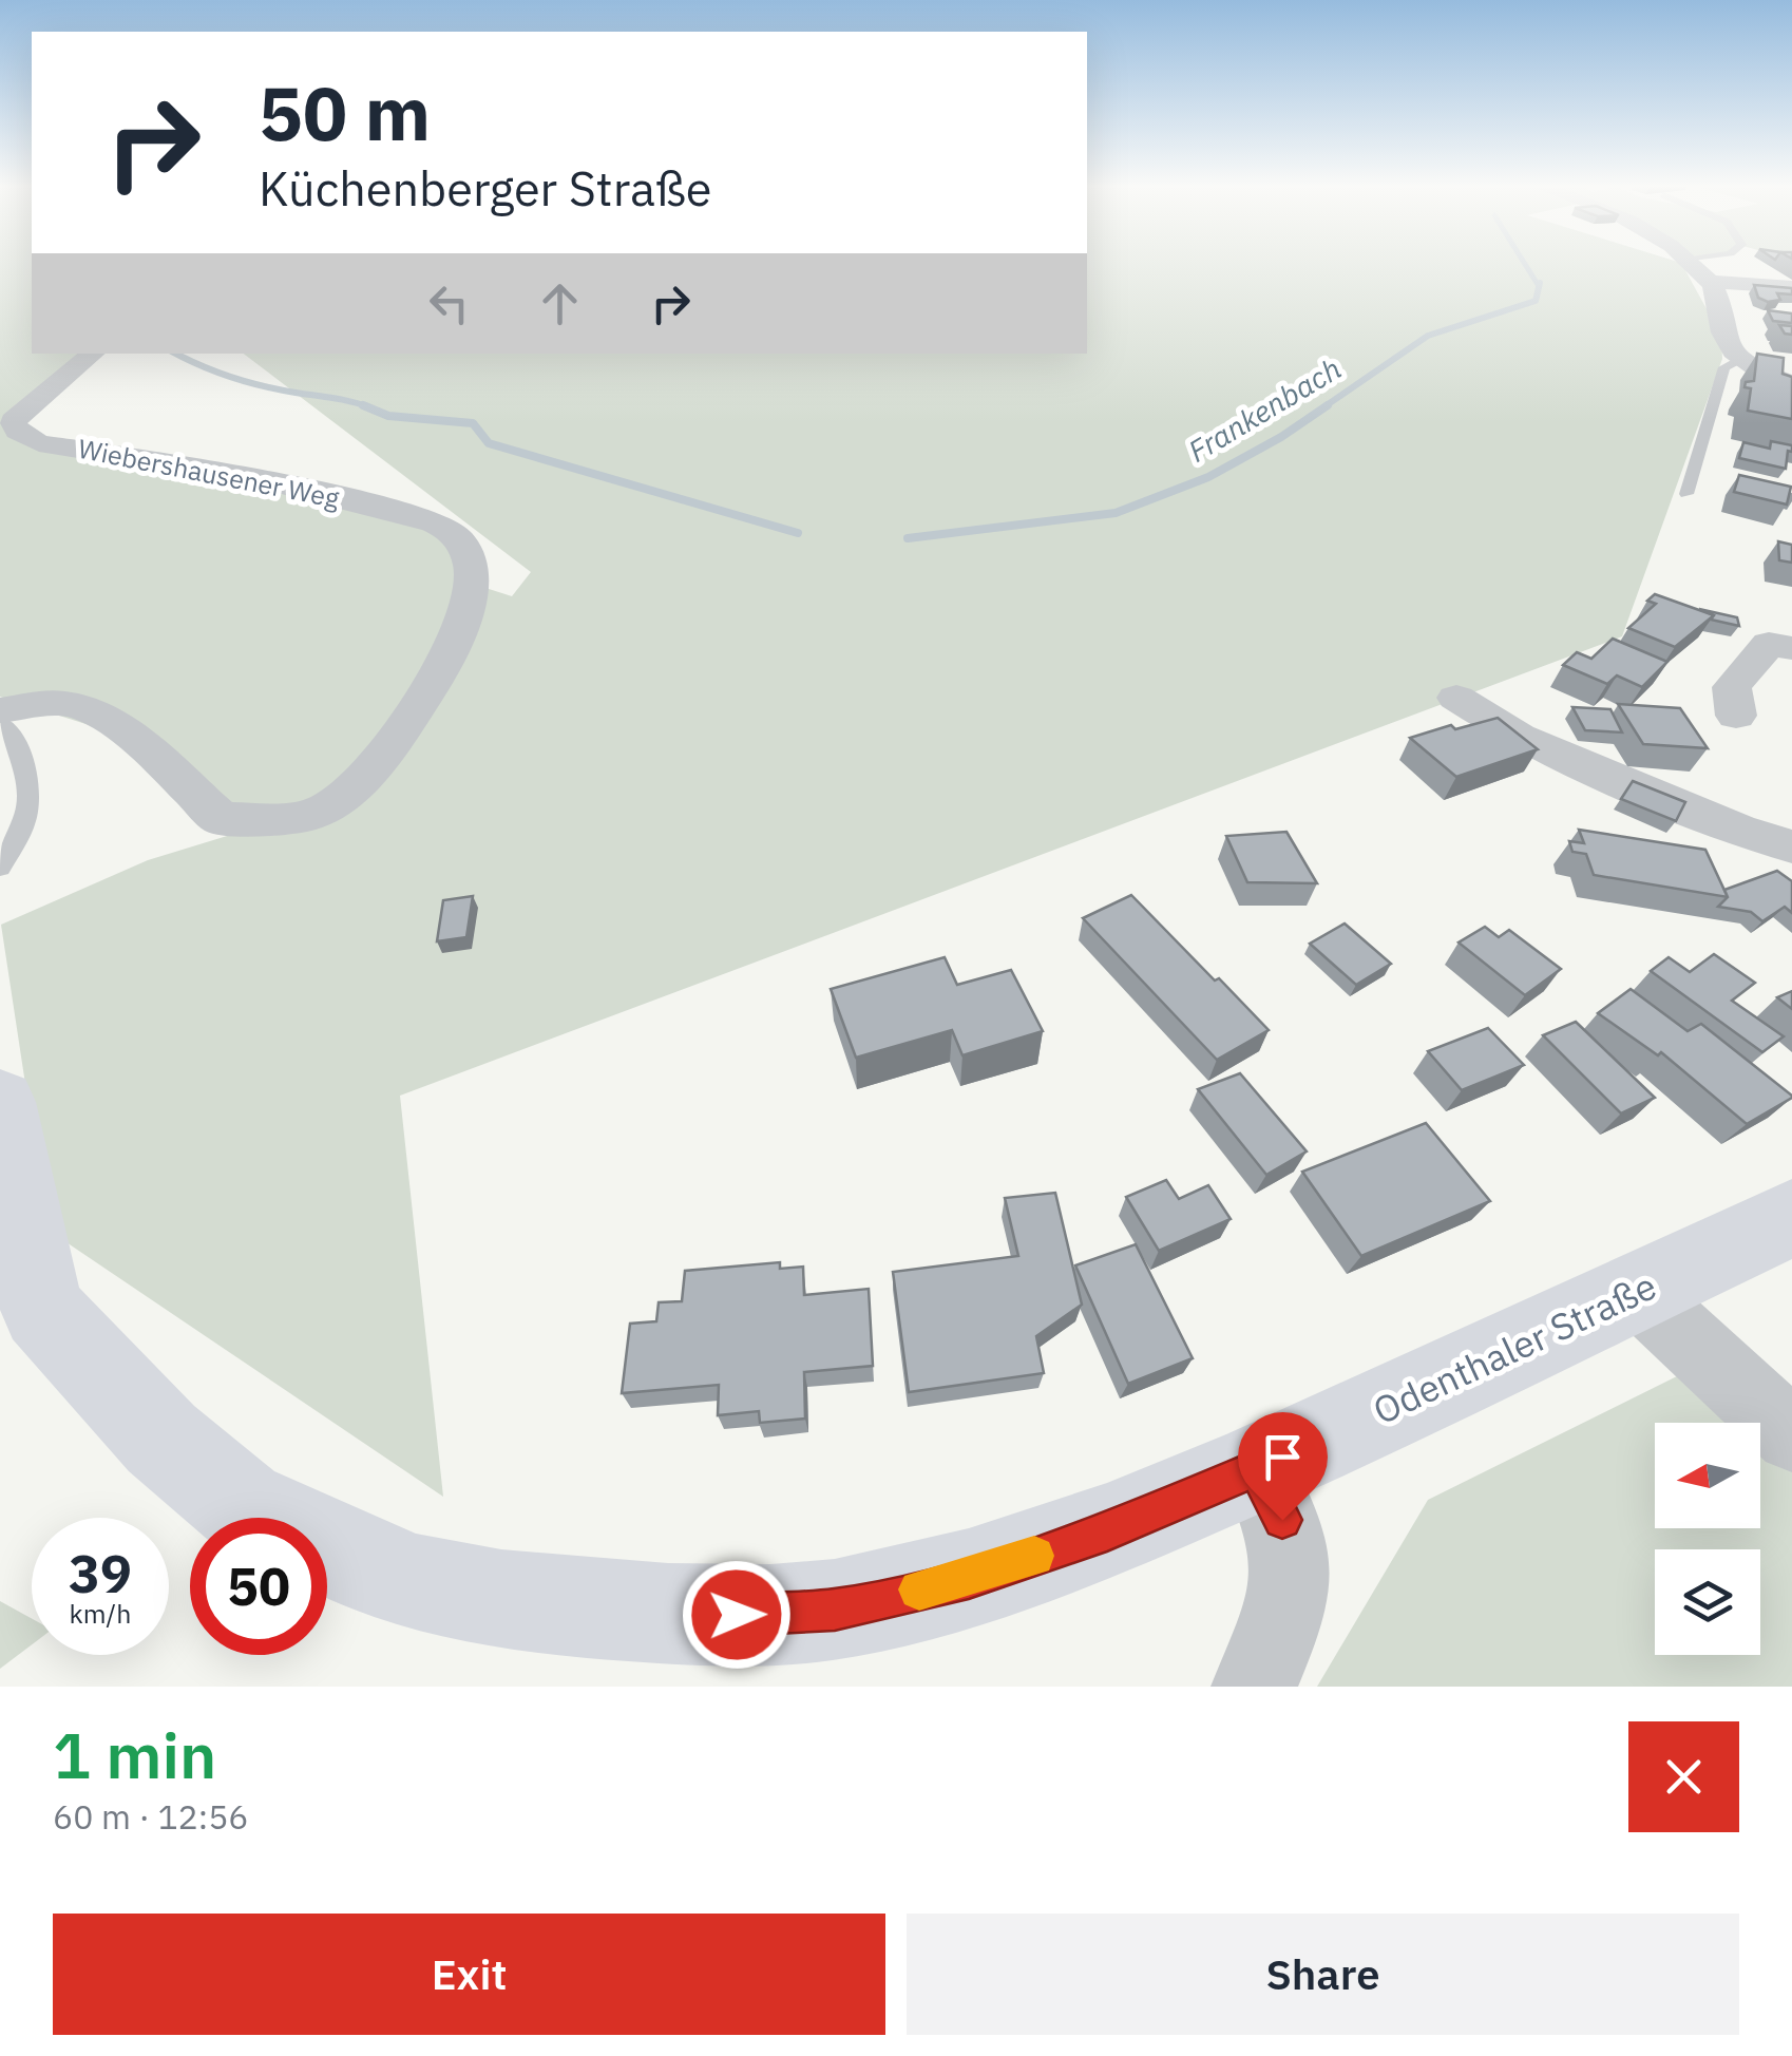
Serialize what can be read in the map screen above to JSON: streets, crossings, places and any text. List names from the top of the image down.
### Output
{
  "streets": {
    "main road": ["Odenthaler Straße"],
    "street": ["Wiebershausener Weg"]
  },
  "water": ["Frankenbach"],
  "north": "left",
  "page": {
    "turn": ["50 m", "Küchenberger Straße"],
    "speed": "39 km/h",
    "limit": "50",
    "heading": ["1 min", "60 m · 12:56"],
    "buttons": ["Exit", "Share"]
  }
}
